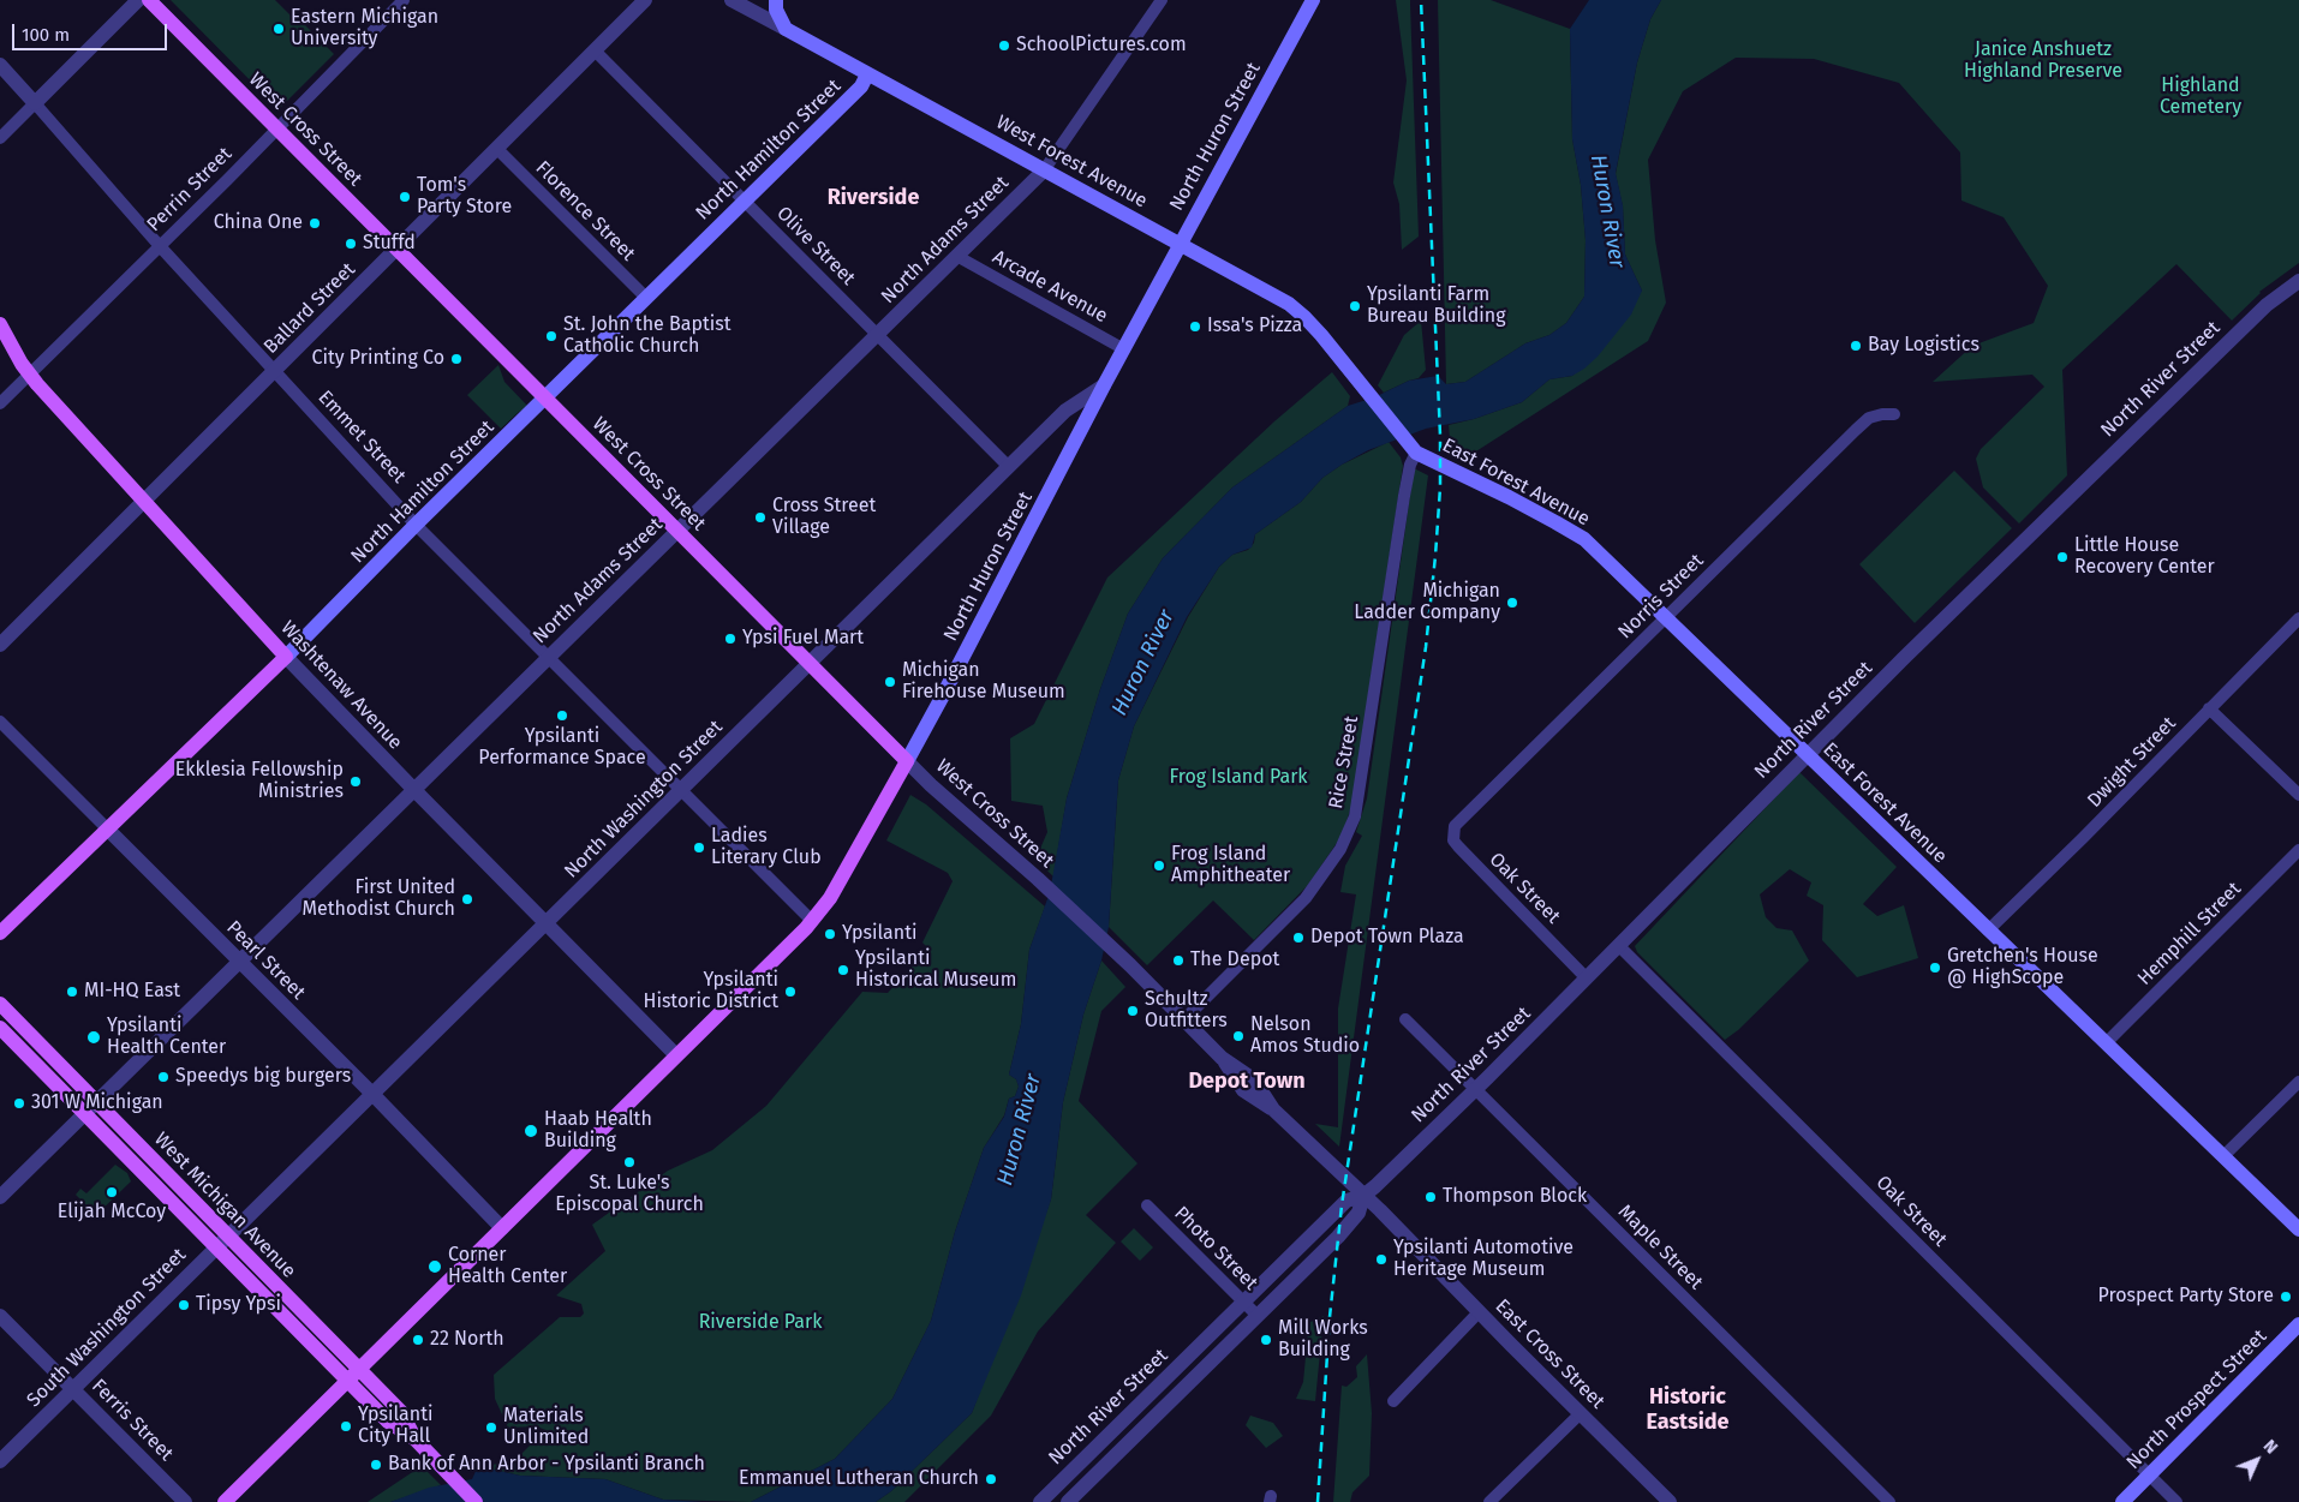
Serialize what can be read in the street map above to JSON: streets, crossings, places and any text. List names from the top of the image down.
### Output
{
  "streets": {
    "main road": [
      "West Cross Street",
      "North Huron Street",
      "North Hamilton Street",
      "West Forest Avenue",
      "East Forest Avenue",
      "Washtenaw Avenue",
      "West Michigan Avenue",
      "North Prospect Street"
    ],
    "street": [
      "Perrin Street",
      "Florence Street",
      "North Adams Street",
      "Olive Street",
      "Arcade Avenue",
      "Ballard Street",
      "North River Street",
      "Emmet Street",
      "Norris Street",
      "Rice Street",
      "Dwight Street",
      "North Washington Street",
      "Oak Street",
      "Hemphill Street",
      "Pearl Street",
      "Maple Street",
      "Photo Street",
      "South Washington Street",
      "East Cross Street",
      "Ferris Street"
    ]
  },
  "crossings": [
    ["West Cross Street", "North Huron Street"],
    ["West Cross Street", "North Hamilton Street"],
    ["West Cross Street", "Perrin Street"],
    ["West Cross Street", "North Adams Street"],
    ["West Cross Street", "Ballard Street"],
    ["West Cross Street", "North Washington Street"],
    ["West Cross Street", "East Cross Street"],
    ["North Huron Street", "West Forest Avenue"],
    ["North Huron Street", "Arcade Avenue"],
    ["North Huron Street", "Emmet Street"],
    ["North Huron Street", "Washtenaw Avenue"],
    ["North Huron Street", "North Washington Street"],
    ["North Huron Street", "Pearl Street"],
    ["North Huron Street", "West Michigan Avenue"],
    ["North Hamilton Street", "West Forest Avenue"],
    ["North Hamilton Street", "Florence Street"],
    ["North Hamilton Street", "Olive Street"],
    ["North Hamilton Street", "Emmet Street"],
    ["North Hamilton Street", "Washtenaw Avenue"],
    ["North Hamilton Street", "Pearl Street"],
    ["West Forest Avenue", "North Adams Street"],
    ["West Forest Avenue", "East Forest Avenue"],
    ["West Forest Avenue", "Rice Street"],
    ["Perrin Street", "Emmet Street"],
    ["Perrin Street", "Washtenaw Avenue"],
    ["Florence Street", "Ballard Street"],
    ["North Adams Street", "Olive Street"],
    ["North Adams Street", "Arcade Avenue"],
    ["North Adams Street", "Emmet Street"],
    ["North Adams Street", "Washtenaw Avenue"],
    ["North Adams Street", "Pearl Street"],
    ["North Adams Street", "West Michigan Avenue"],
    ["Olive Street", "Ballard Street"],
    ["Olive Street", "North Washington Street"],
    ["Ballard Street", "Emmet Street"],
    ["Ballard Street", "Washtenaw Avenue"],
    ["North River Street", "East Forest Avenue"],
    ["North River Street", "Oak Street"],
    ["North River Street", "Maple Street"],
    ["North River Street", "Photo Street"],
    ["North River Street", "East Cross Street"],
    ["Emmet Street", "North Washington Street"],
    ["East Forest Avenue", "Norris Street"],
    ["East Forest Avenue", "Rice Street"],
    ["East Forest Avenue", "Dwight Street"],
    ["East Forest Avenue", "Hemphill Street"],
    ["Norris Street", "Oak Street"],
    ["Washtenaw Avenue", "North Washington Street"],
    ["Rice Street", "East Cross Street"],
    ["North Washington Street", "Pearl Street"],
    ["North Washington Street", "West Michigan Avenue"],
    ["North Washington Street", "South Washington Street"],
    ["Oak Street", "North Prospect Street"],
    ["West Michigan Avenue", "South Washington Street"],
    ["South Washington Street", "Ferris Street"]
  ],
  "districts": ["Riverside", "Depot Town", "Historic Eastside"],
  "water": ["Huron River"],
  "parks": [
    "Janice Anshuetz Highland Preserve",
    "Highland Cemetery",
    "Frog Island Park",
    "Riverside Park"
  ],
  "places": [
    "Eastern Michigan University",
    "SchoolPictures.com",
    "Tom's Party Store",
    "China One",
    "Stuffd",
    "Ypsilanti Farm Bureau Building",
    "Issa's Pizza",
    "St. John the Baptist Catholic Church",
    "Bay Logistics",
    "City Printing Co",
    "Cross Street Village",
    "Little House Recovery Center",
    "Michigan Ladder Company",
    "Ypsi Fuel Mart",
    "Michigan Firehouse Museum",
    "Ypsilanti Performance Space",
    "Ekklesia Fellowship Ministries",
    "Ladies Literary Club",
    "Frog Island Amphitheater",
    "First United Methodist Church",
    "Ypsilanti",
    "Depot Town Plaza",
    "The Depot",
    "Gretchen's House @ HighScope",
    "Ypsilanti Historical Museum",
    "MI-HQ East",
    "Ypsilanti Historic District",
    "Schultz Outfitters",
    "Nelson Amos Studio",
    "Ypsilanti Health Center",
    "Speedys big burgers",
    "301 W Michigan",
    "Haab Health Building",
    "St. Luke's Episcopal Church",
    "Elijah McCoy",
    "Thompson Block",
    "Ypsilanti Automotive Heritage Museum",
    "Corner Health Center",
    "Prospect Party Store",
    "Tipsy Ypsi",
    "22 North",
    "Mill Works Building",
    "Ypsilanti City Hall",
    "Materials Unlimited",
    "Bank of Ann Arbor - Ypsilanti Branch",
    "Emmanuel Lutheran Church"
  ],
  "scale_bar": "100 m",
  "north": "top right"
}
